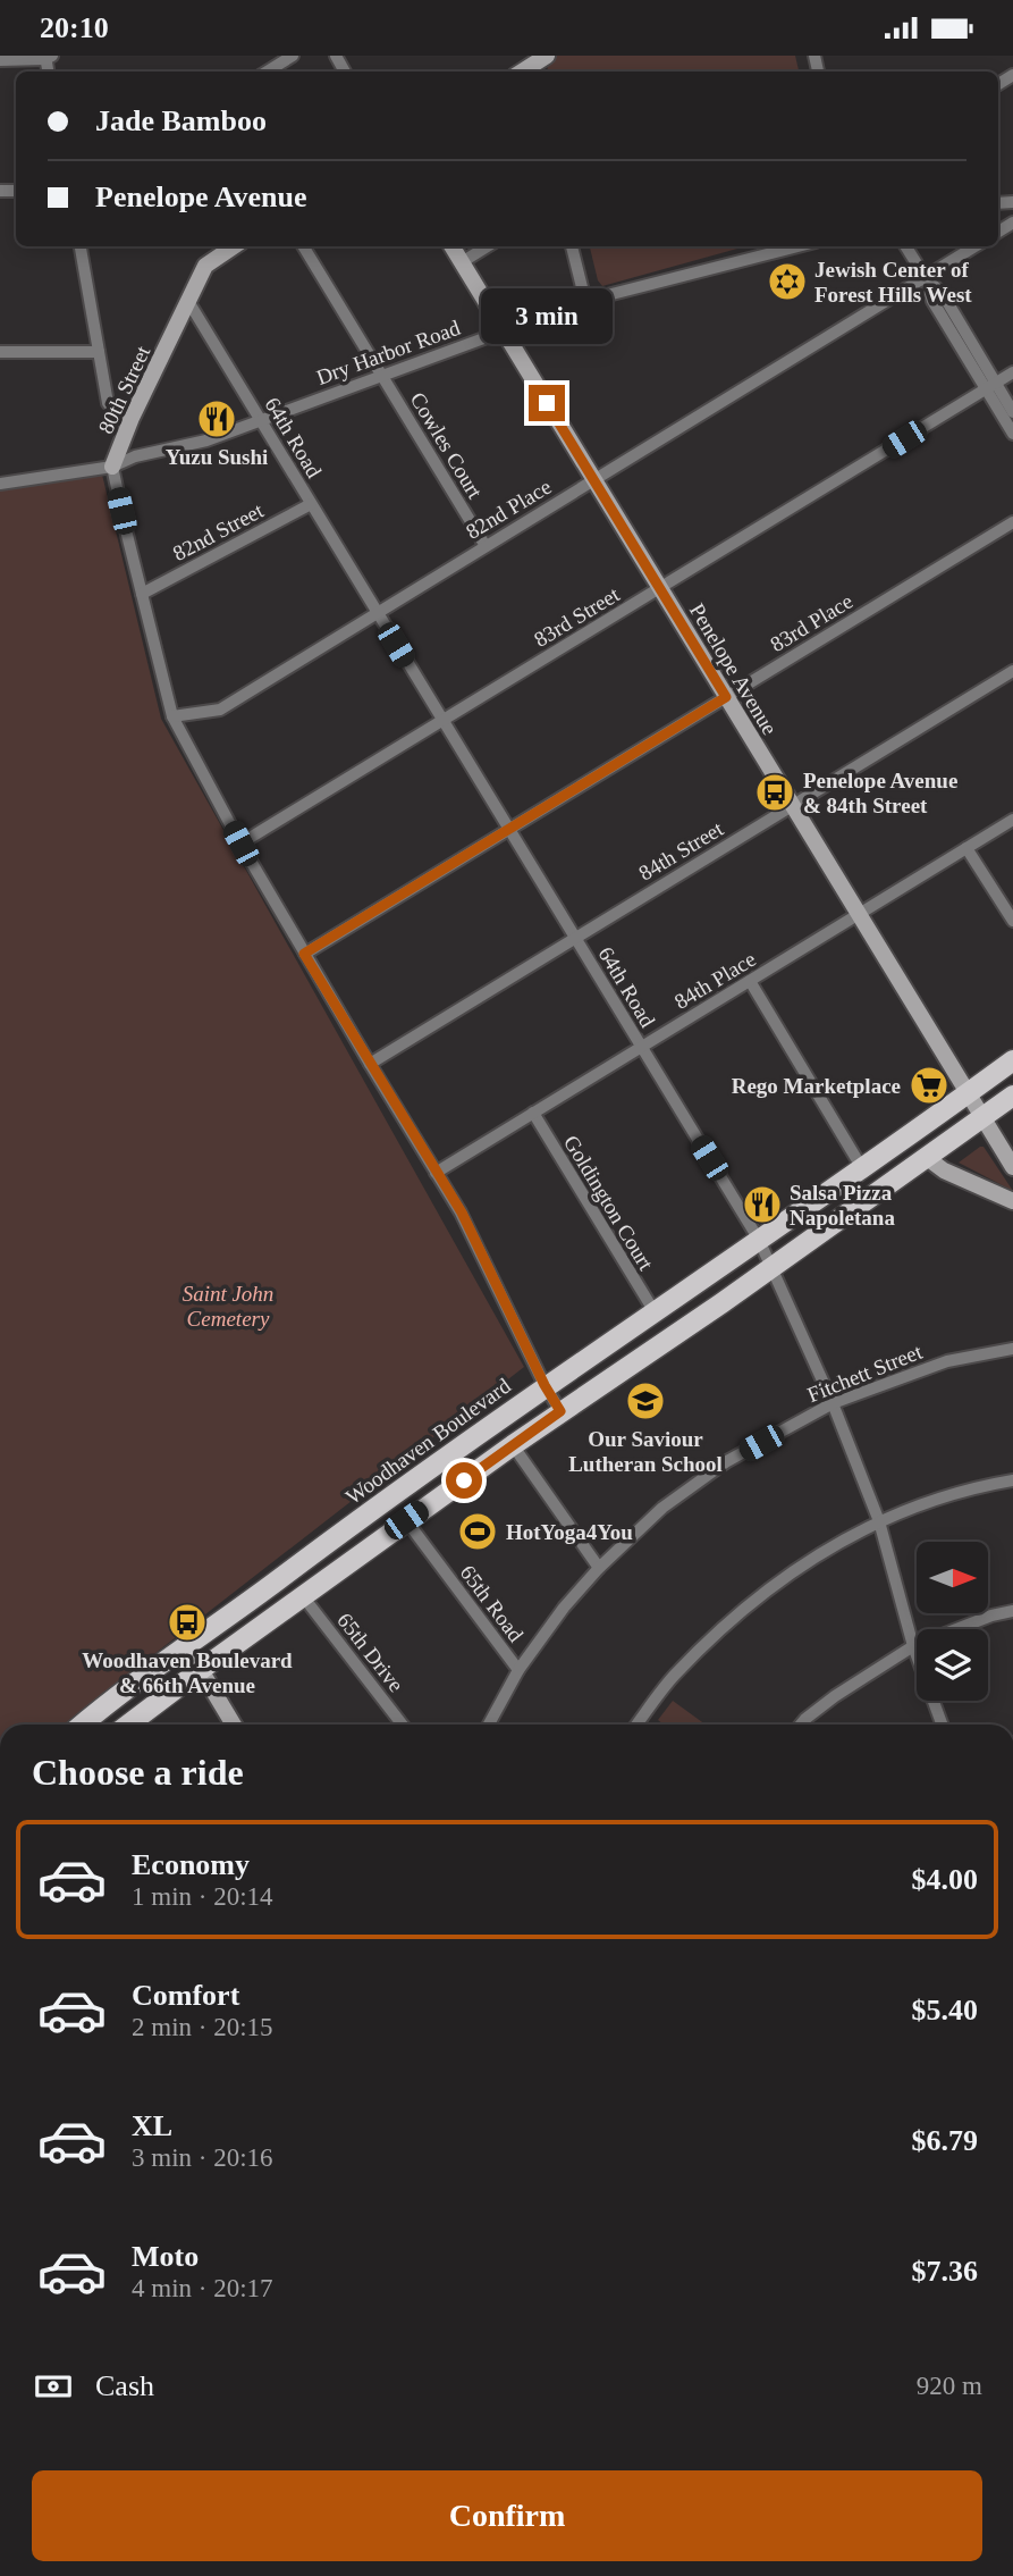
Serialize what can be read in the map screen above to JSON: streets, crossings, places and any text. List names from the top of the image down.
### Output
{
  "streets": {
    "main road": ["Woodhaven Boulevard"],
    "street": [
      "Dry Harbor Road",
      "80th Street",
      "64th Road",
      "Cowles Court",
      "82nd Place",
      "82nd Street",
      "83rd Street",
      "83rd Place",
      "Penelope Avenue",
      "84th Street",
      "84th Place",
      "Goldington Court",
      "Fitchett Street",
      "65th Road",
      "65th Drive"
    ]
  },
  "crossings": [
    ["Dry Harbor Road", "80th Street"],
    ["Dry Harbor Road", "64th Road"],
    ["Dry Harbor Road", "Cowles Court"],
    ["Dry Harbor Road", "Penelope Avenue"],
    ["80th Street", "64th Road"],
    ["64th Road", "82nd Place"],
    ["64th Road", "82nd Street"],
    ["64th Road", "83rd Street"],
    ["64th Road", "83rd Place"],
    ["64th Road", "84th Street"],
    ["64th Road", "84th Place"],
    ["64th Road", "Fitchett Street"],
    ["64th Road", "Woodhaven Boulevard"],
    ["Cowles Court", "82nd Place"],
    ["82nd Place", "Penelope Avenue"],
    ["83rd Street", "Penelope Avenue"],
    ["83rd Place", "Penelope Avenue"],
    ["Penelope Avenue", "84th Street"],
    ["Penelope Avenue", "84th Place"],
    ["Penelope Avenue", "Woodhaven Boulevard"],
    ["84th Place", "Goldington Court"],
    ["Goldington Court", "Woodhaven Boulevard"],
    ["Fitchett Street", "65th Road"]
  ],
  "parks": ["Saint John Cemetery"],
  "places": {
    "synagogue": ["Jewish Center of Forest Hills West"],
    "restaurant": ["Yuzu Sushi", "Salsa Pizza Napoletana"],
    "bus stop": ["Penelope Avenue & 84th Street", "Woodhaven Boulevard & 66th Avenue"],
    "supermarket": ["Rego Marketplace"],
    "school or university": ["Our Saviour Lutheran School"],
    "sports": ["HotYoga4You"]
  },
  "north": "right",
  "page": {
    "status": "20:10",
    "banner": ["Jade Bamboo", "Penelope Avenue"],
    "bubble": "3 min",
    "heading": "Choose a ride",
    "list": [
      {
        "name": "Economy",
        "note": "1 min · 20:14",
        "value": "$4.00"
      },
      {
        "name": "Comfort",
        "note": "2 min · 20:15",
        "value": "$5.40"
      },
      {
        "name": "XL",
        "note": "3 min · 20:16",
        "value": "$6.79"
      },
      {
        "name": "Moto",
        "note": "4 min · 20:17",
        "value": "$7.36"
      }
    ],
    "pay": ["Cash", "920 m"],
    "buttons": "Confirm"
  }
}
